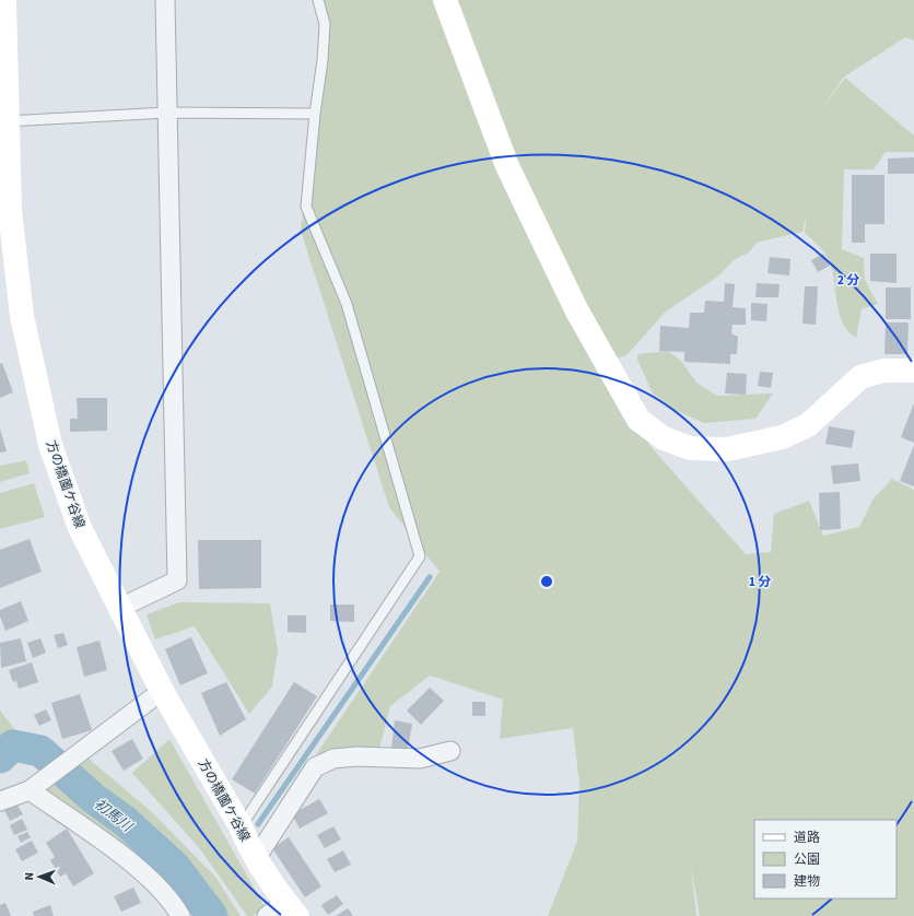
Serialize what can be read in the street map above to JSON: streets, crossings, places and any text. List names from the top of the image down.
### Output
{
  "streets": {
    "main road": ["方の橋薗ケ谷線"]
  },
  "water": ["初馬川"],
  "legend": ["道路", "公園", "建物"],
  "north": "left",
  "rings": ["2 分", "1 分"]
}
